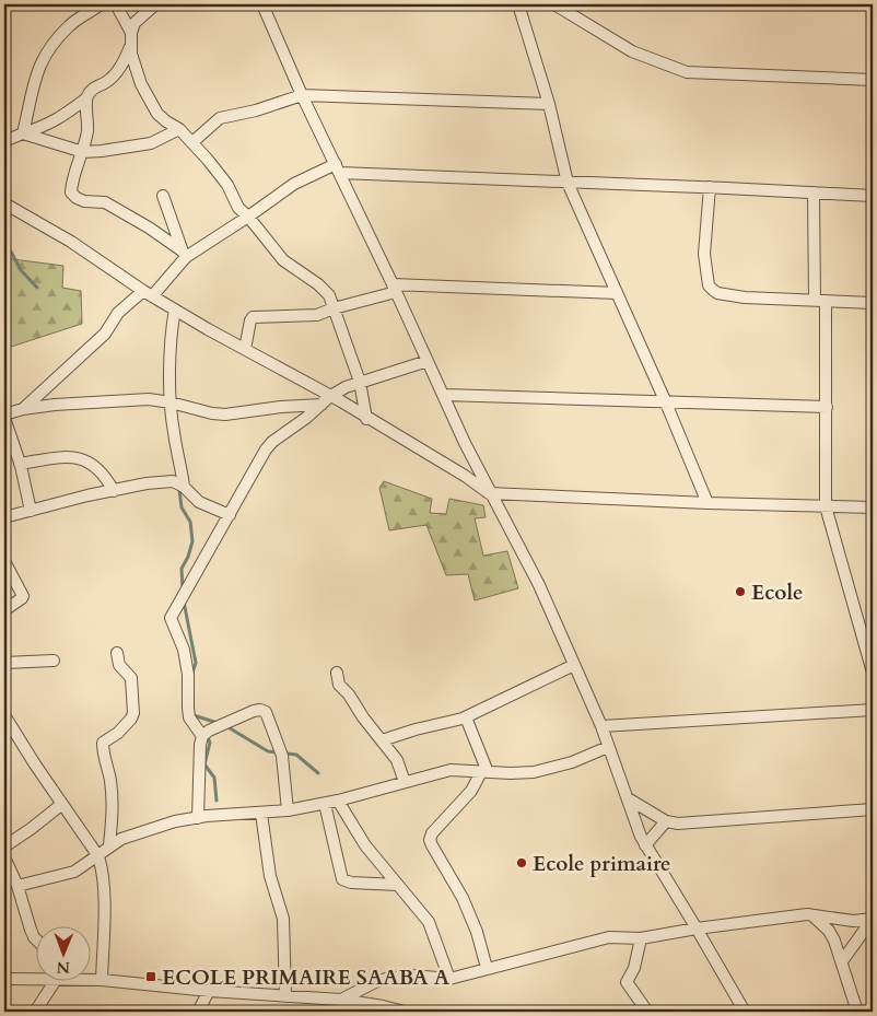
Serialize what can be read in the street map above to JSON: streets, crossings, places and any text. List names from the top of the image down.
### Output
{
  "places": {
    "other": ["Ecole", "Ecole primaire"],
    "transit": ["ECOLE PRIMAIRE SAABA A"]
  },
  "north": "bottom"
}
